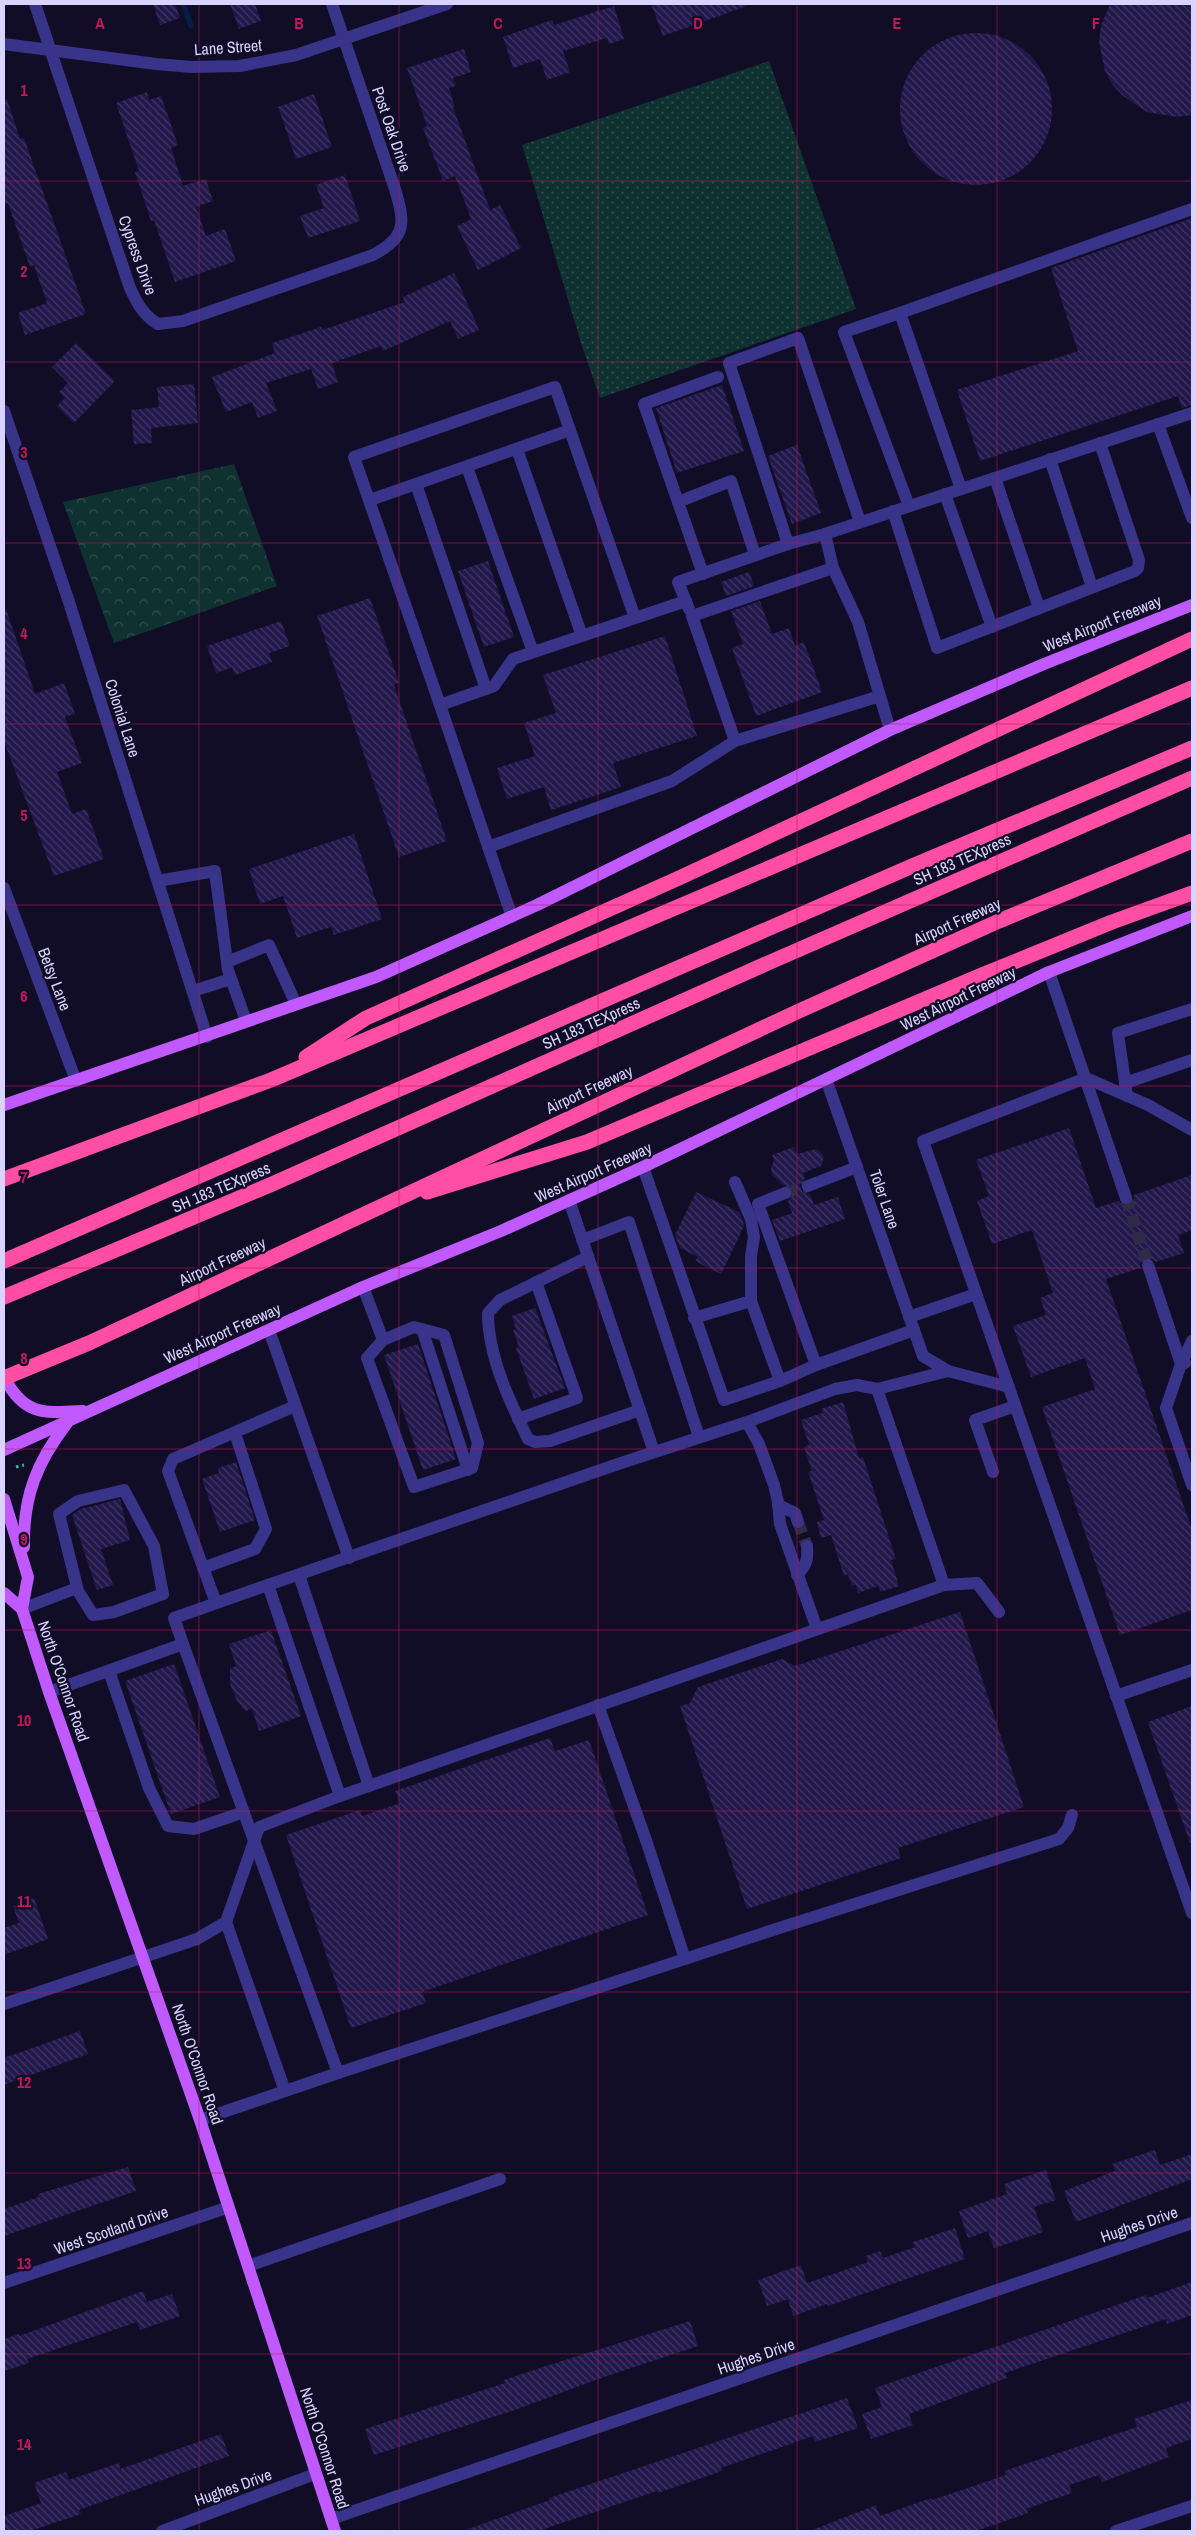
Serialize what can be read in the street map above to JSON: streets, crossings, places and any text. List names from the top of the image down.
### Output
{
  "streets": {
    "highway": ["SH 183 TEXpress", "Airport Freeway"],
    "main road": ["West Airport Freeway", "North O'Connor Road"],
    "street": [
      "Lane Street",
      "Post Oak Drive",
      "Cypress Drive",
      "Colonial Lane",
      "Betsy Lane",
      "Toler Lane",
      "Hughes Drive",
      "West Scotland Drive"
    ]
  },
  "crossings": [
    ["Lane Street", "Post Oak Drive"],
    ["Lane Street", "Cypress Drive"],
    ["Post Oak Drive", "Cypress Drive"],
    ["West Airport Freeway", "Colonial Lane"],
    ["West Airport Freeway", "Betsy Lane"],
    ["West Airport Freeway", "Toler Lane"],
    ["North O'Connor Road", "Hughes Drive"],
    ["North O'Connor Road", "West Scotland Drive"]
  ],
  "grid": {
    "columns": [
      "A",
      "B",
      "C",
      "D",
      "E",
      "F"
    ],
    "rows": [
      "1",
      "2",
      "3",
      "4",
      "5",
      "6",
      "7",
      "8",
      "9",
      "10",
      "11",
      "12",
      "13",
      "14"
    ]
  }
}
